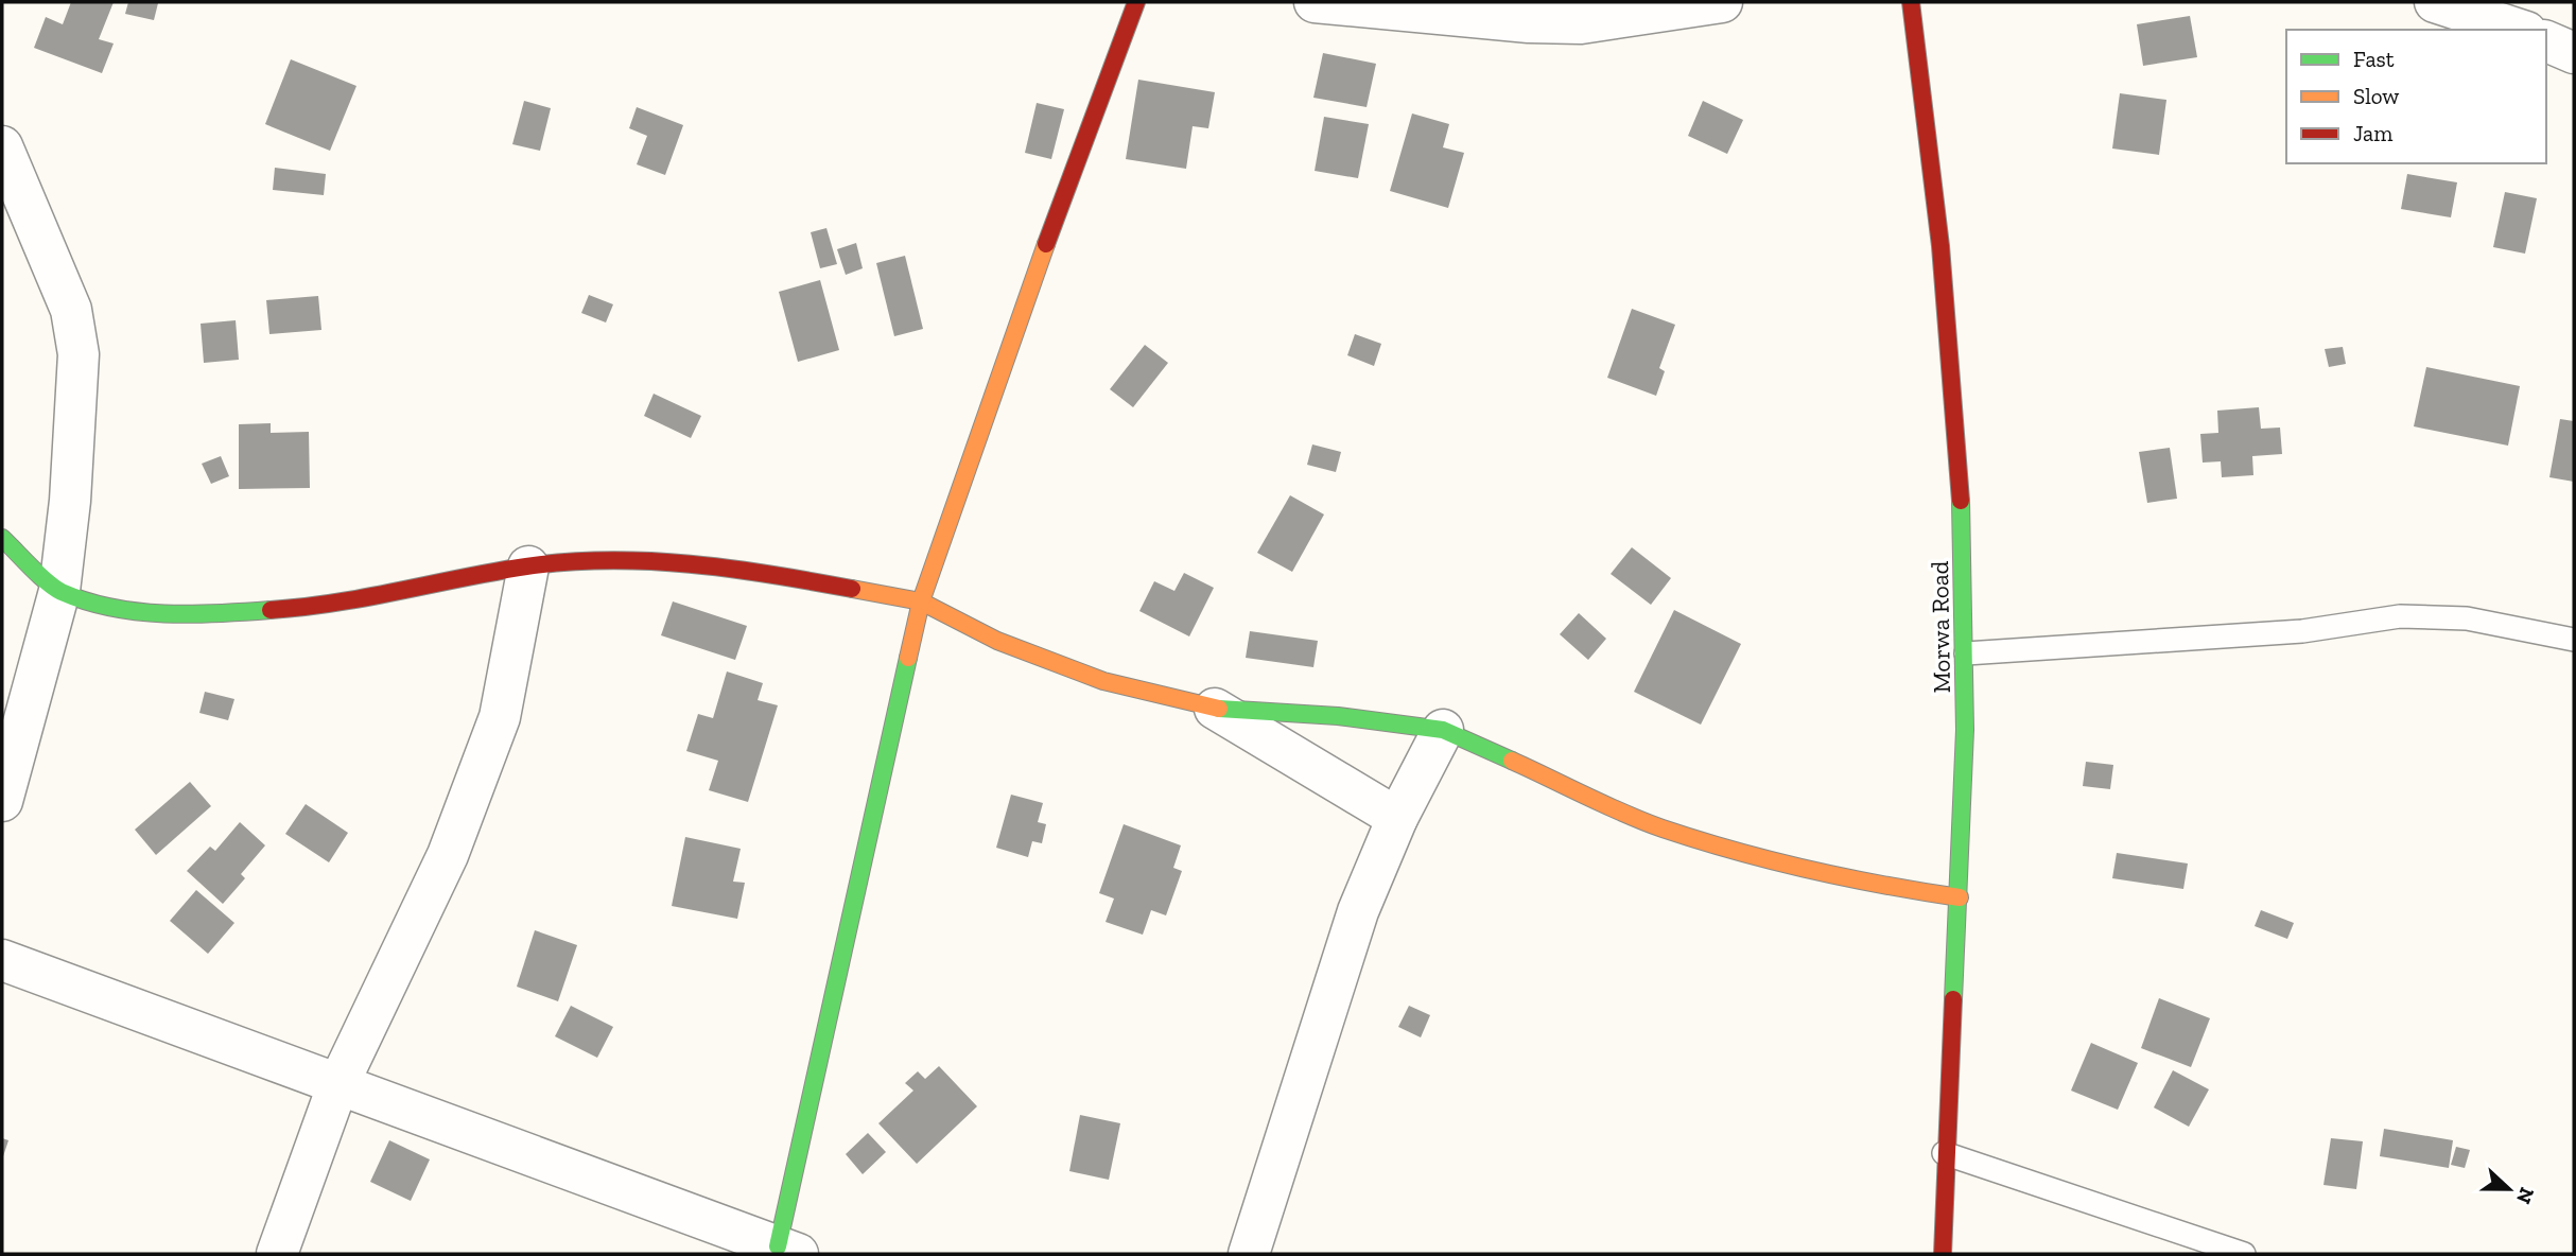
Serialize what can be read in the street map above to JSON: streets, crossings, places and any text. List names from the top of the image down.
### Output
{
  "streets": {
    "street": ["Morwa Road"]
  },
  "legend": ["Fast", "Slow", "Jam"],
  "north": "right"
}
